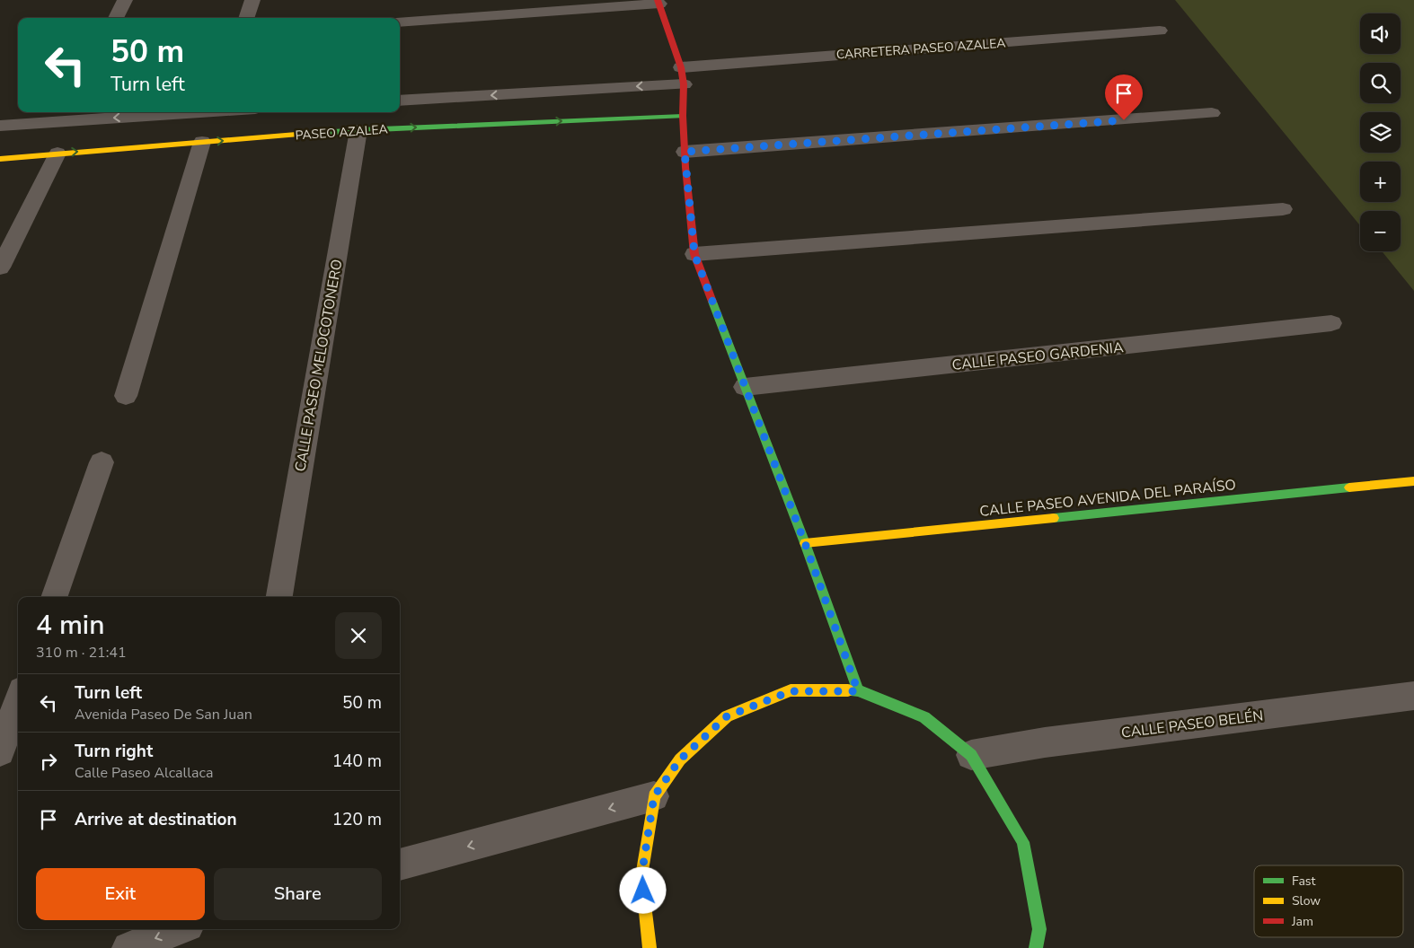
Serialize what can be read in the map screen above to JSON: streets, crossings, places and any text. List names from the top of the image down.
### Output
{
  "streets": {
    "street": [
      "CARRETERA PASEO AZALEA",
      "PASEO AZALEA",
      "CALLE PASEO GARDENIA",
      "CALLE PASEO MELOCOTONERO",
      "CALLE PASEO AVENIDA DEL PARAÍSO",
      "CALLE PASEO BELÉN"
    ]
  },
  "crossings": [
    ["PASEO AZALEA", "CALLE PASEO MELOCOTONERO"]
  ],
  "legend": ["Fast", "Slow", "Jam"],
  "page": {
    "map_buttons": ["+", "−"],
    "turn": ["50 m", "Turn left"],
    "heading": ["4 min", "310 m · 21:41"],
    "list": [
      {
        "name": "Turn left",
        "note": "Avenida Paseo De San Juan",
        "value": "50 m"
      },
      {
        "name": "Turn right",
        "note": "Calle Paseo Alcallaca",
        "value": "140 m"
      },
      {
        "name": "Arrive at destination",
        "value": "120 m"
      }
    ],
    "buttons": ["Exit", "Share"]
  }
}
